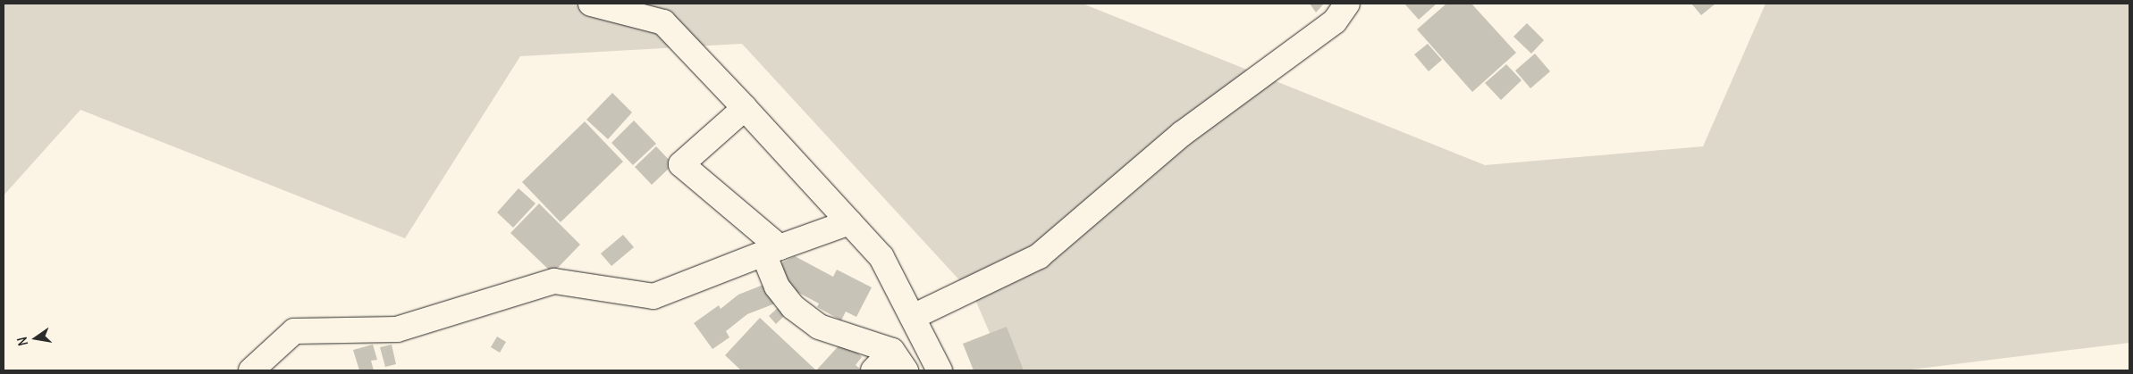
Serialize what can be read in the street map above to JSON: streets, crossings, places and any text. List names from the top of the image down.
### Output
{
  "north": "left"
}
